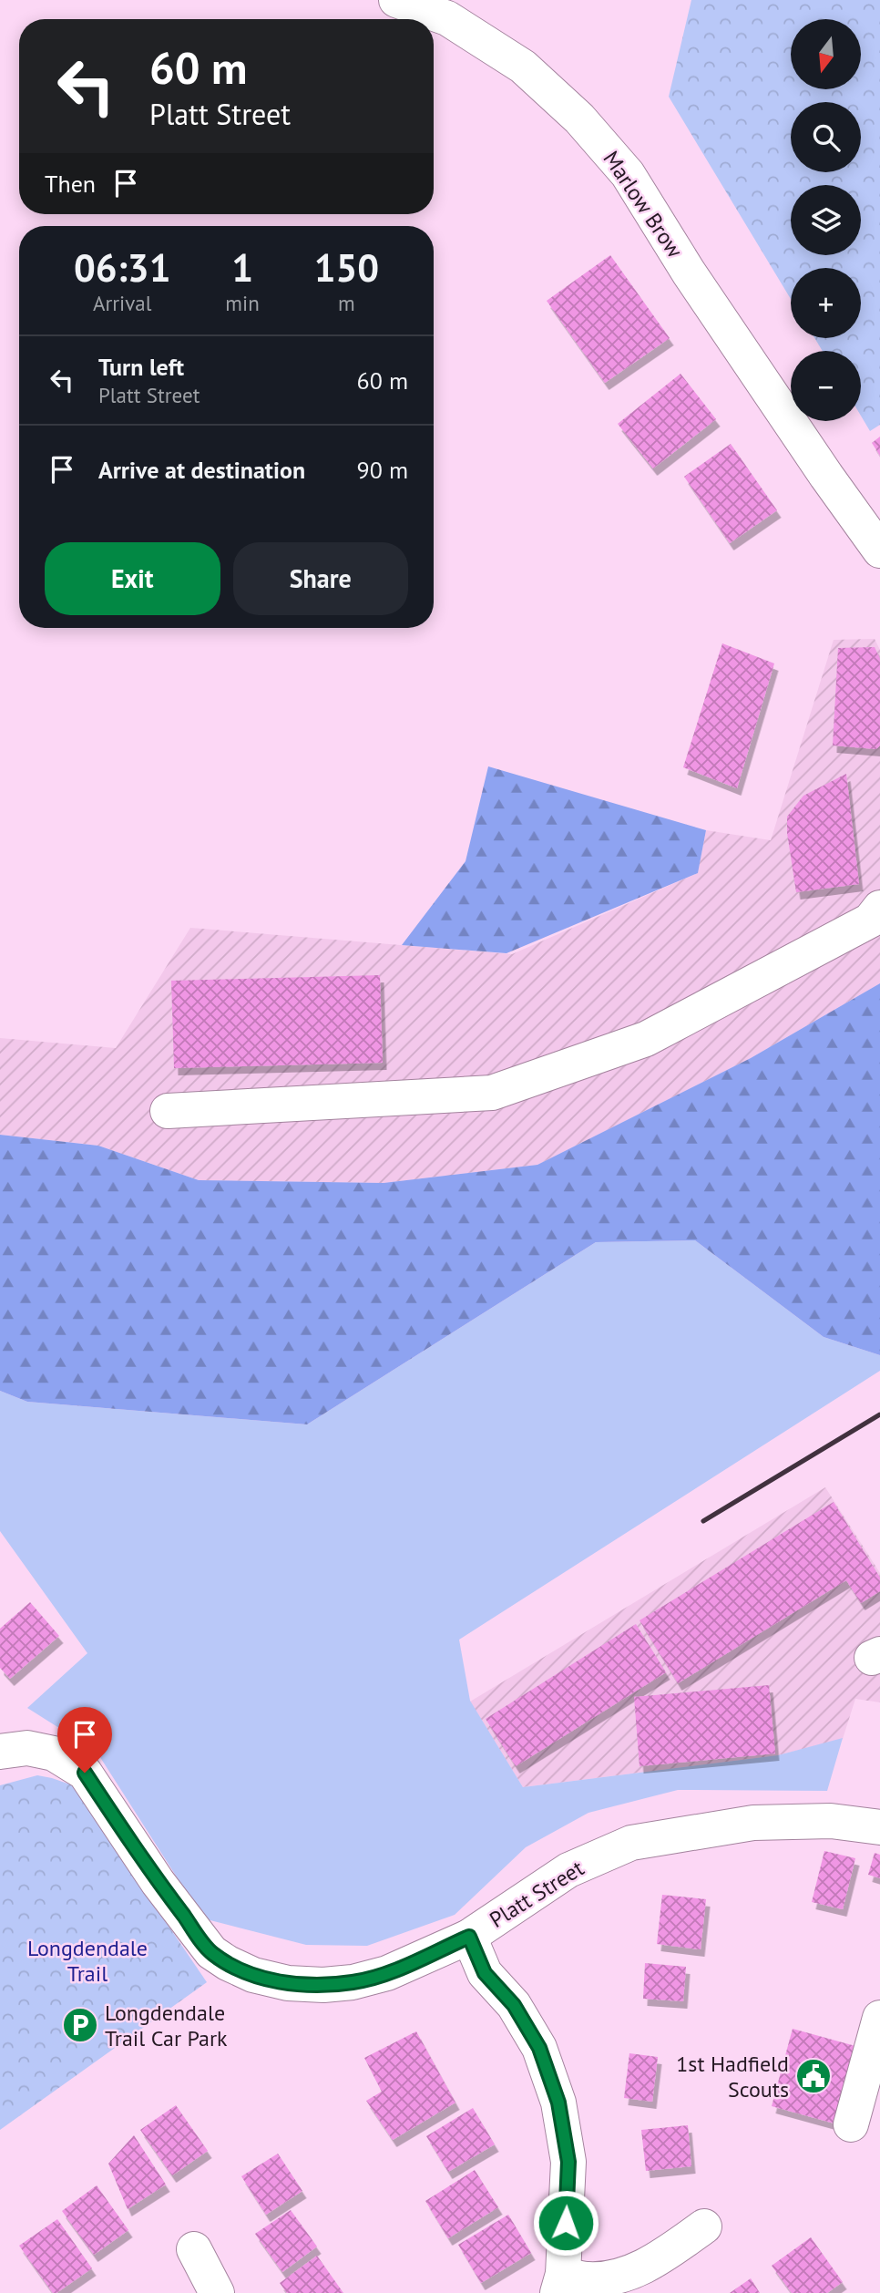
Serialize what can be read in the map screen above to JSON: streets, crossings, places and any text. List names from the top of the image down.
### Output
{
  "streets": {
    "street": ["Marlow Brow", "Platt Street"]
  },
  "parks": ["Longdendale Trail"],
  "places": {
    "parking": ["Longdendale Trail Car Park"],
    "public building": ["1st Hadfield Scouts"]
  },
  "north": "bottom",
  "page": {
    "map_buttons": ["+", "−"],
    "turn": ["60 m", "Platt Street"],
    "then": "Then",
    "eta": [
      "06:31",
      "Arrival",
      "1",
      "min",
      "150",
      "m"
    ],
    "list": [
      {
        "name": "Turn left",
        "note": "Platt Street",
        "value": "60 m"
      },
      {
        "name": "Arrive at destination",
        "value": "90 m"
      }
    ],
    "buttons": ["Exit", "Share"]
  }
}
